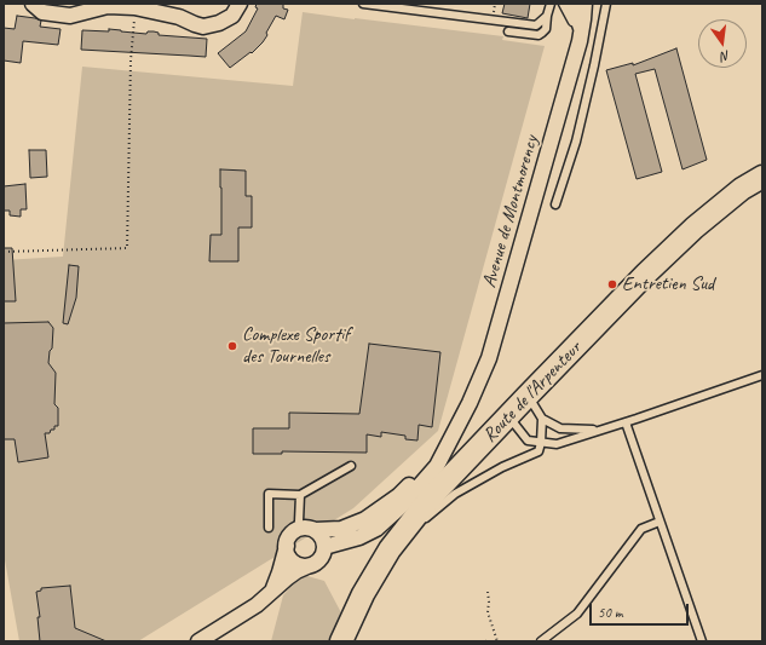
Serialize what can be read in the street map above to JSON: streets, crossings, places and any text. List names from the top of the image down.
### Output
{
  "streets": {
    "main road": ["Route de l'Arpenteur"],
    "street": ["Avenue de Montmorency"]
  },
  "places": ["Entretien Sud", "Complexe Sportif des Tournelles"],
  "scale_bar": "50 m",
  "north": "bottom"
}
